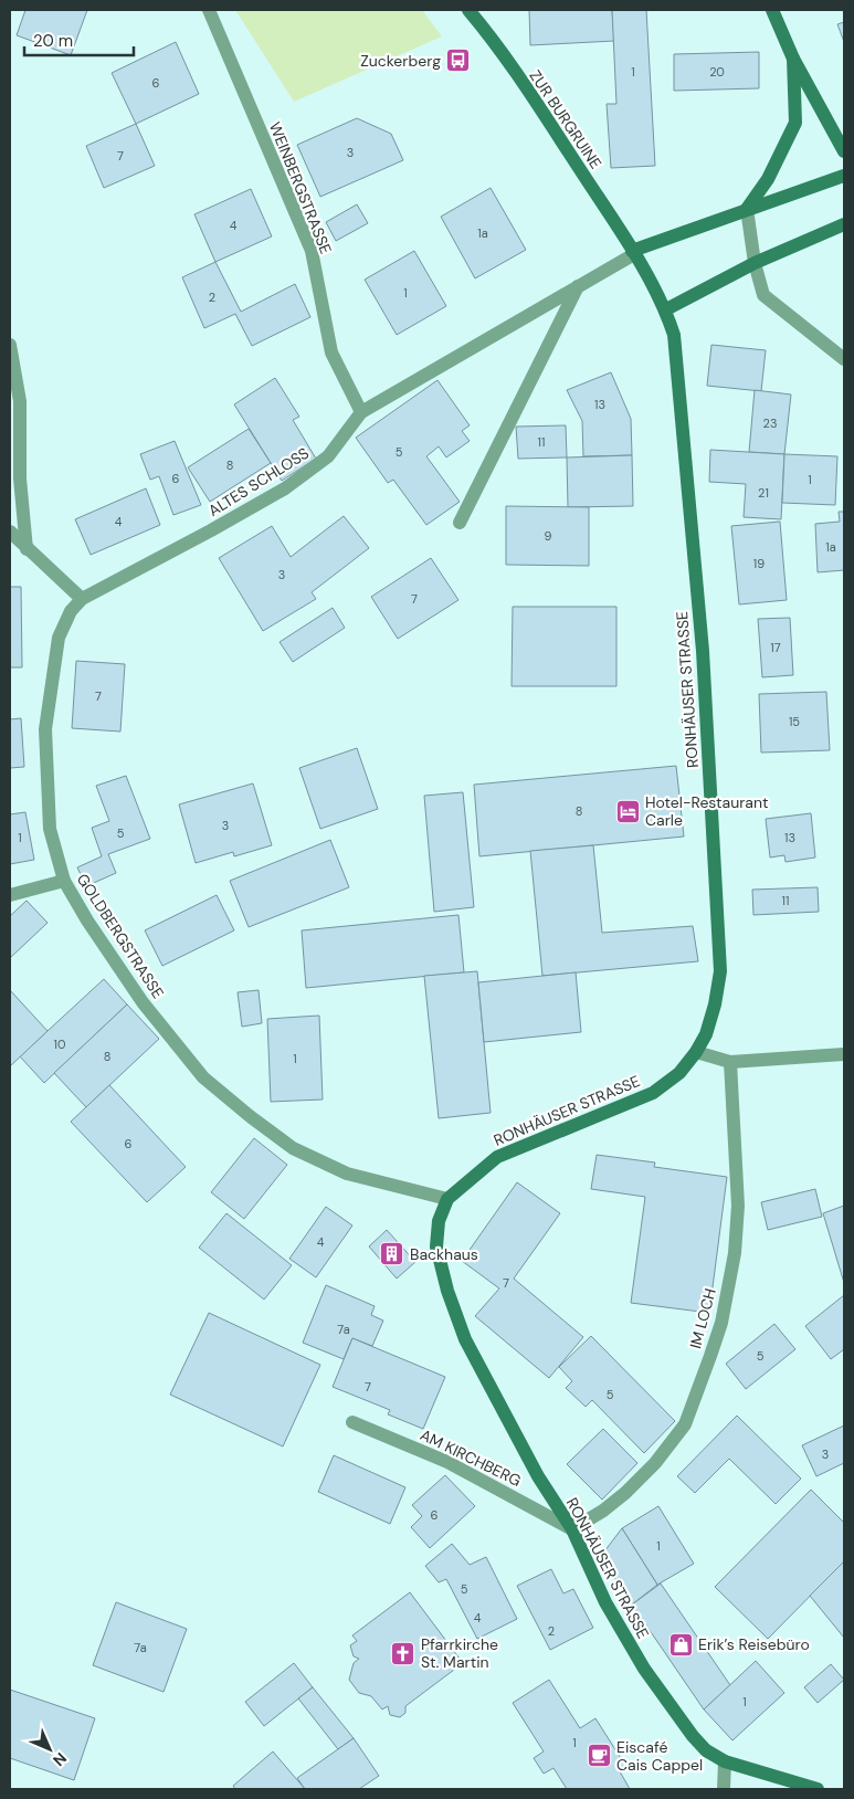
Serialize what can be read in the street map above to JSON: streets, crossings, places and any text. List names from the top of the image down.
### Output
{
  "streets": {
    "street": [
      "ZUR BURGRUINE",
      "WEINBERGSTRASSE",
      "ALTES SCHLOSS",
      "RONHÄUSER STRASSE",
      "GOLDBERGSTRASSE",
      "IM LOCH",
      "AM KIRCHBERG"
    ]
  },
  "crossings": [
    ["ZUR BURGRUINE", "ALTES SCHLOSS"],
    ["ZUR BURGRUINE", "RONHÄUSER STRASSE"],
    ["WEINBERGSTRASSE", "ALTES SCHLOSS"],
    ["ALTES SCHLOSS", "RONHÄUSER STRASSE"],
    ["ALTES SCHLOSS", "GOLDBERGSTRASSE"],
    ["RONHÄUSER STRASSE", "GOLDBERGSTRASSE"],
    ["RONHÄUSER STRASSE", "IM LOCH"],
    ["RONHÄUSER STRASSE", "AM KIRCHBERG"],
    ["IM LOCH", "AM KIRCHBERG"]
  ],
  "places": {
    "bus stop": ["Zuckerberg"],
    "hotel": ["Hotel-Restaurant Carle"],
    "building": ["Backhaus"],
    "shop": ["Erik’s Reisebüro"],
    "church": ["Pfarrkirche St. Martin"],
    "cafe": ["Eiscafé Cais Cappel"]
  },
  "house_numbers": [
    "1",
    "20",
    "6",
    "3",
    "7",
    "4",
    "1a",
    "1",
    "2",
    "13",
    "23",
    "11",
    "5",
    "8",
    "6",
    "1",
    "21",
    "4",
    "9",
    "1a",
    "19",
    "3",
    "7",
    "17",
    "7",
    "15",
    "8",
    "3",
    "5",
    "1",
    "13",
    "11",
    "10",
    "8",
    "1",
    "6",
    "4",
    "7",
    "7a",
    "5",
    "7",
    "5",
    "3",
    "6",
    "1",
    "5",
    "4",
    "2",
    "7a",
    "1",
    "1"
  ],
  "scale_bar": "20 m",
  "north": "bottom right"
}
